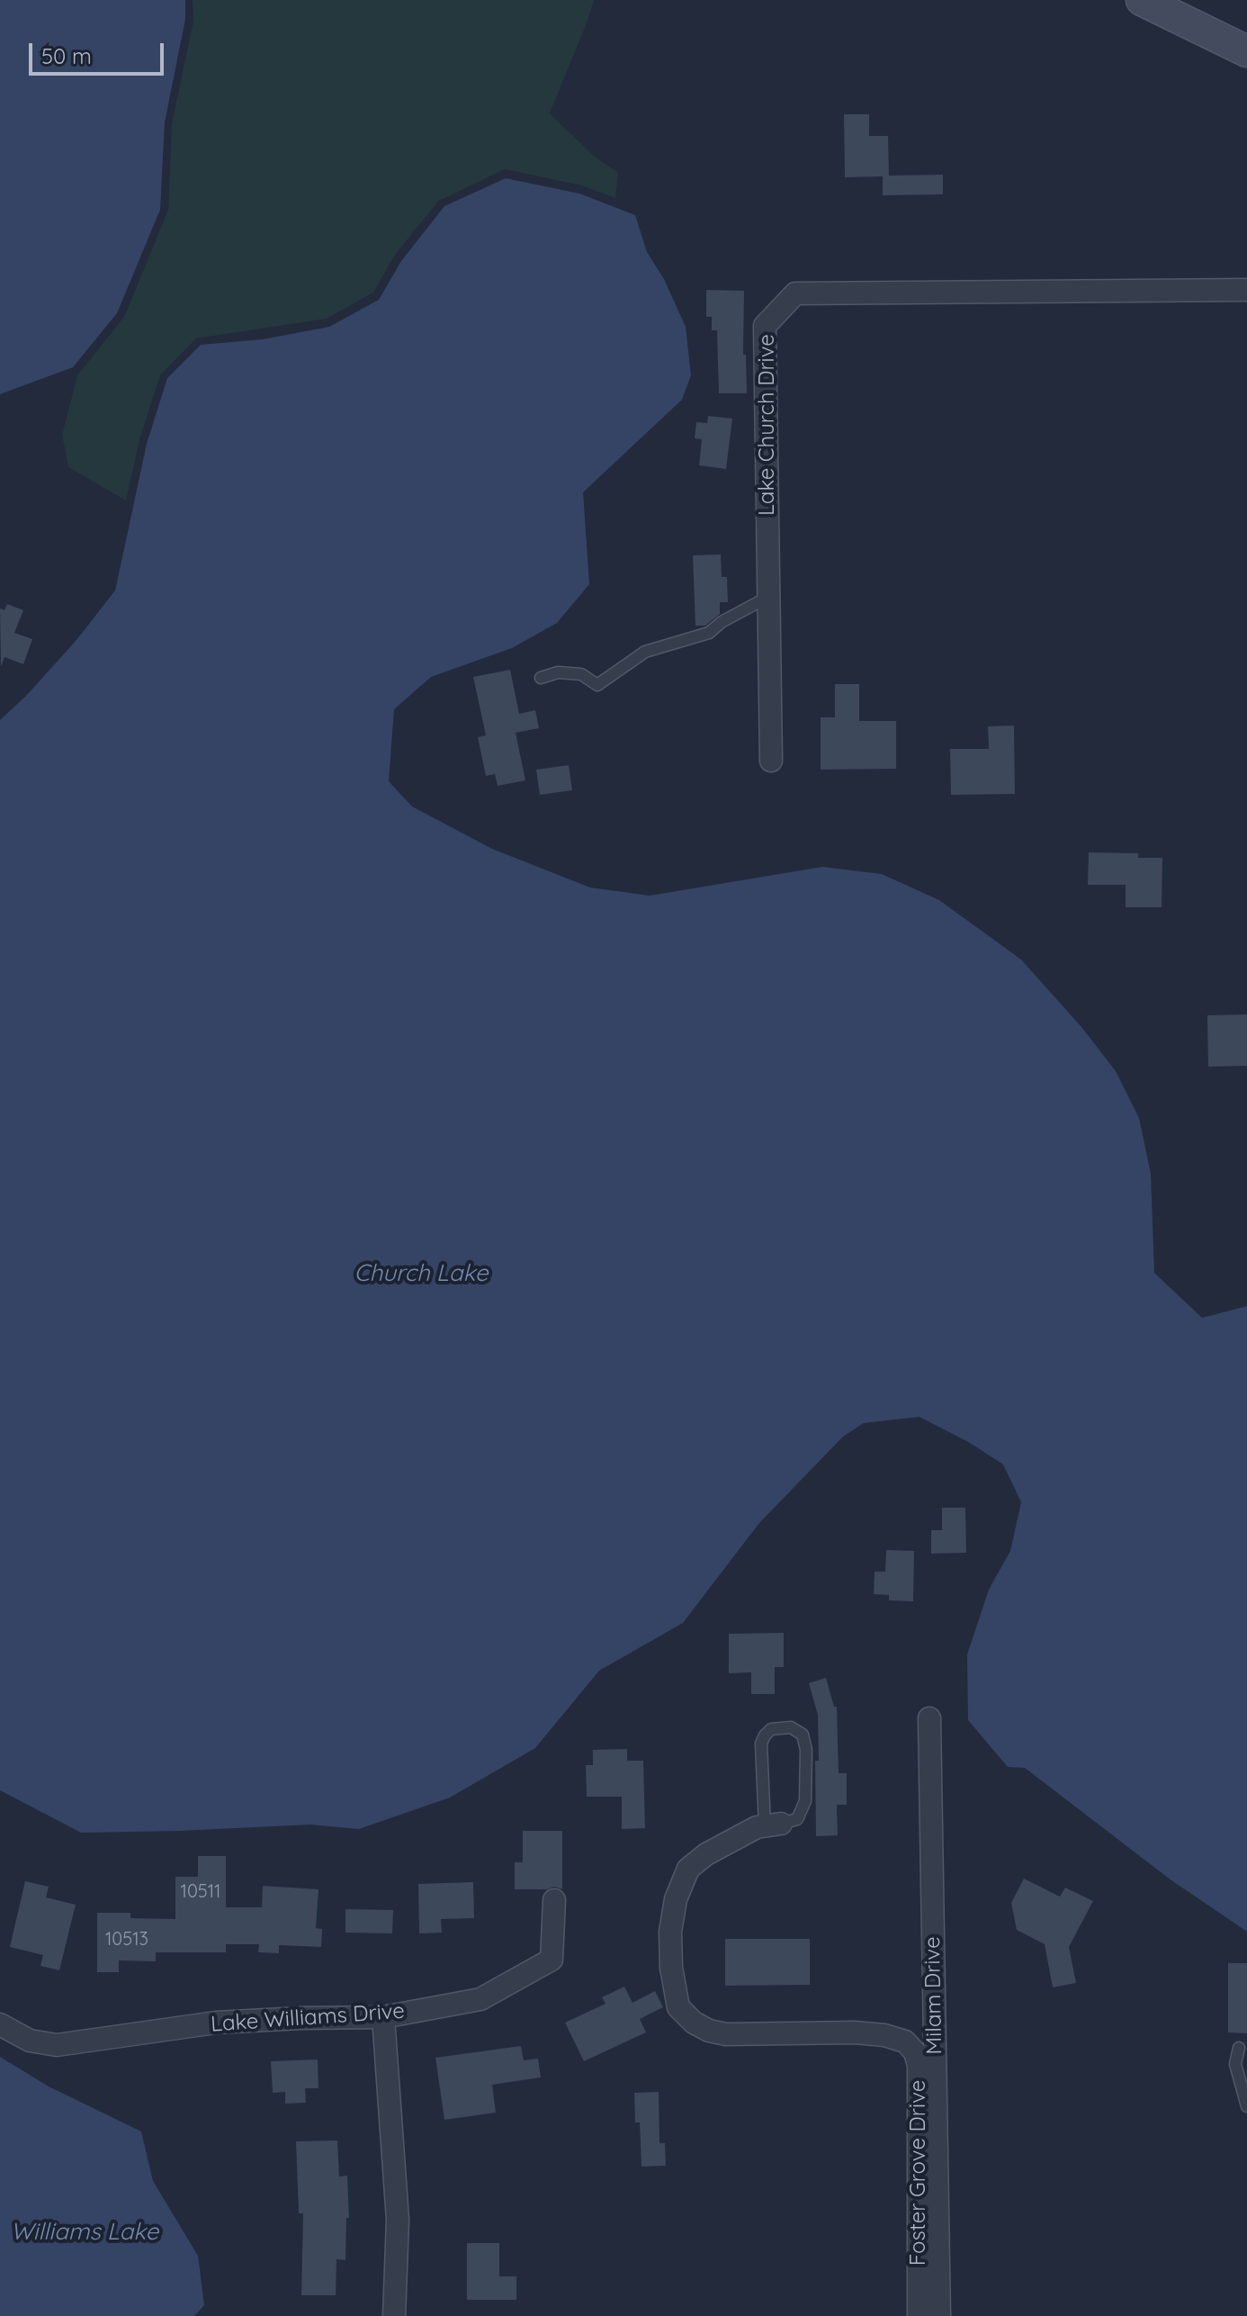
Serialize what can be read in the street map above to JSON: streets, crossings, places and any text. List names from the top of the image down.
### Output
{
  "streets": {
    "street": [
      "Lake Church Drive",
      "Milam Drive",
      "Lake Williams Drive",
      "Foster Grove Drive"
    ]
  },
  "water": ["Church Lake", "Williams Lake"],
  "house_numbers": ["10511", "10513"],
  "scale_bar": "50 m"
}
